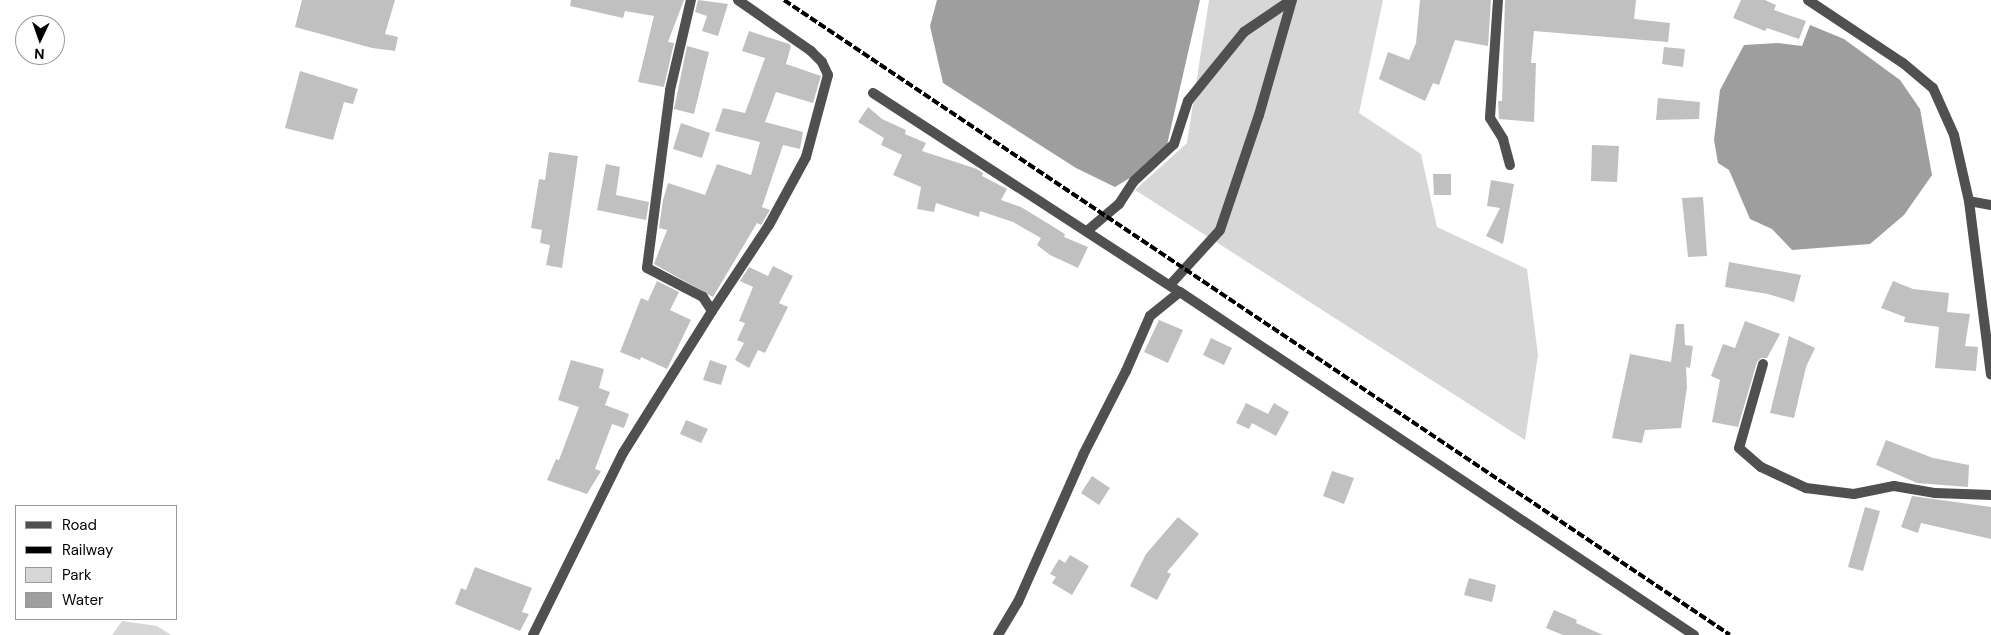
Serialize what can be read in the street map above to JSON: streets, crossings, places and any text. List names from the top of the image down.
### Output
{
  "legend": [
    "Road",
    "Railway",
    "Park",
    "Water"
  ],
  "north": "bottom"
}
